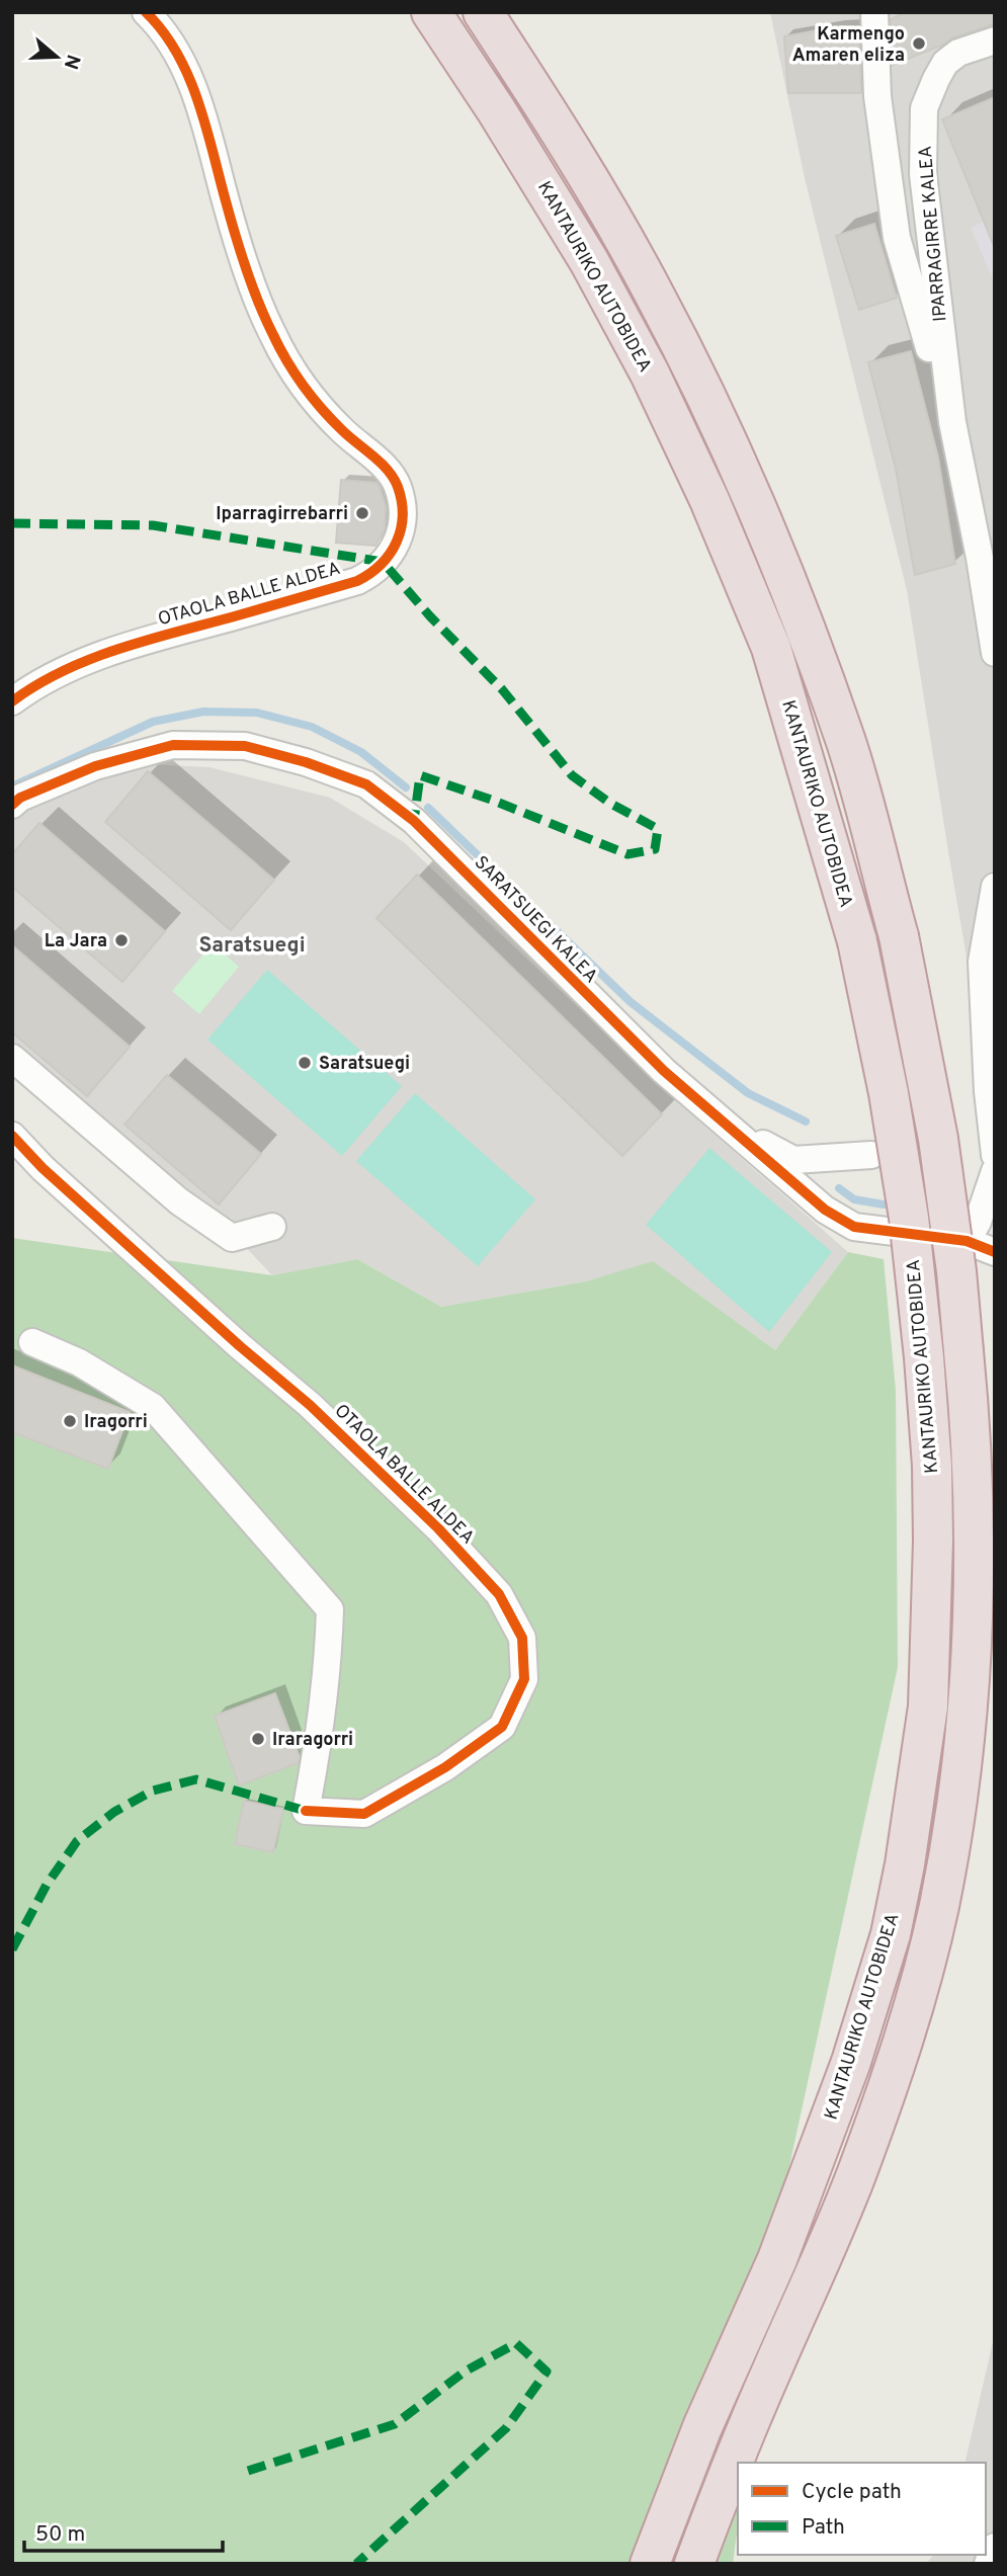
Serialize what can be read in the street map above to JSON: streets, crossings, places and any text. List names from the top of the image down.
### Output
{
  "streets": {
    "highway": ["KANTAURIKO AUTOBIDEA"],
    "street": ["IPARRAGIRRE KALEA", "OTAOLA BALLE ALDEA", "SARATSUEGI KALEA"]
  },
  "districts": ["Saratsuegi"],
  "places": [
    "Karmengo Amaren eliza",
    "Iparragirrebarri",
    "La Jara",
    "Saratsuegi",
    "Iragorri",
    "Iraragorri"
  ],
  "legend": ["Cycle path", "Path"],
  "scale_bar": "50 m",
  "north": "right"
}
